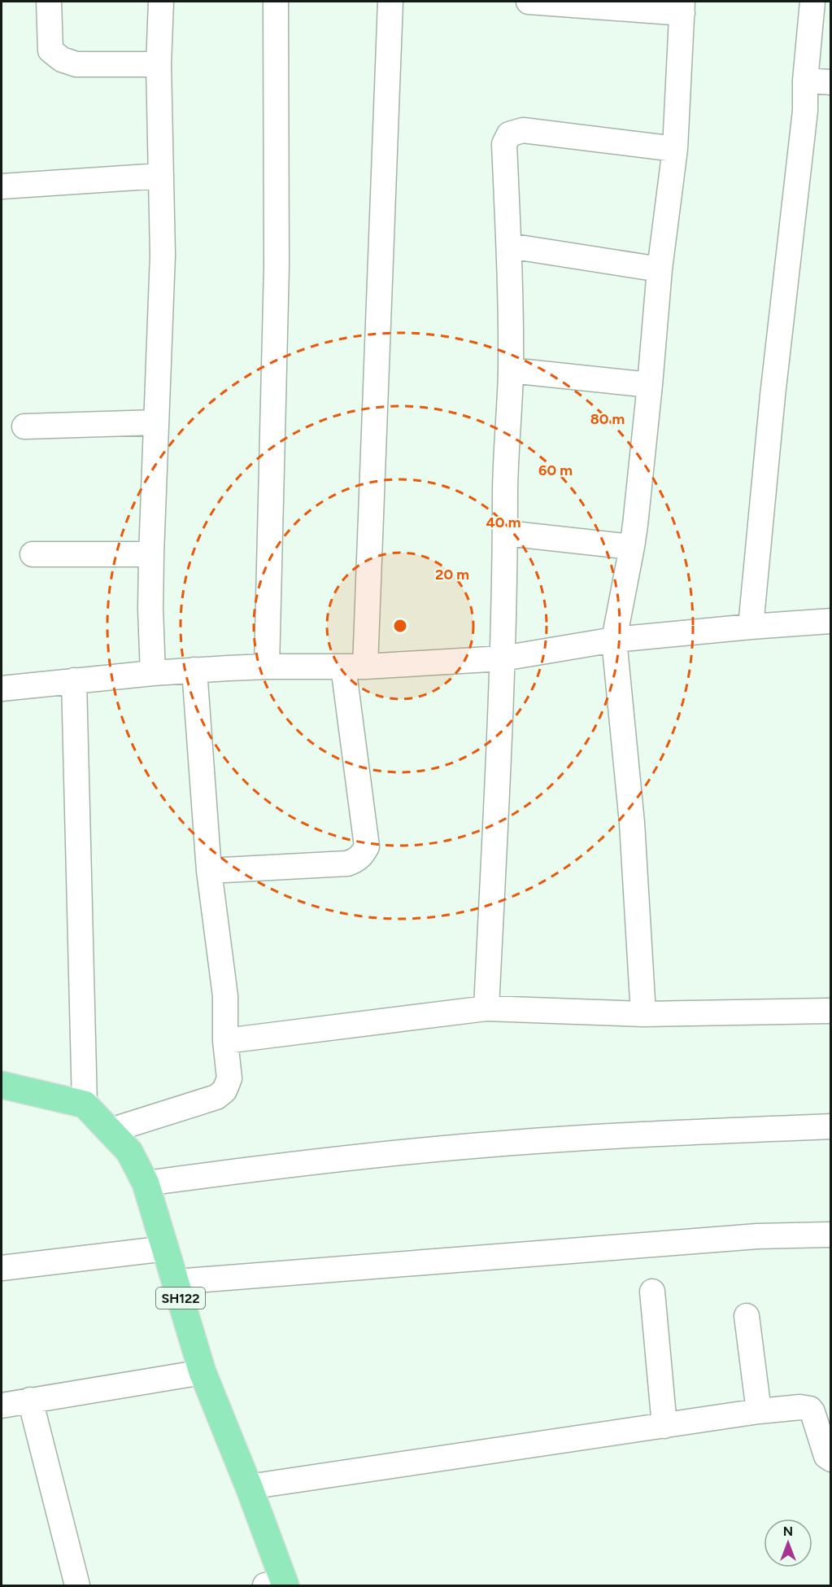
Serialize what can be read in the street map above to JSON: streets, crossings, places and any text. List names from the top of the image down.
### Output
{
  "streets": {
    "main road": ["SH122"]
  },
  "north": "top",
  "rings": [
    "80 m",
    "60 m",
    "40 m",
    "20 m"
  ]
}
